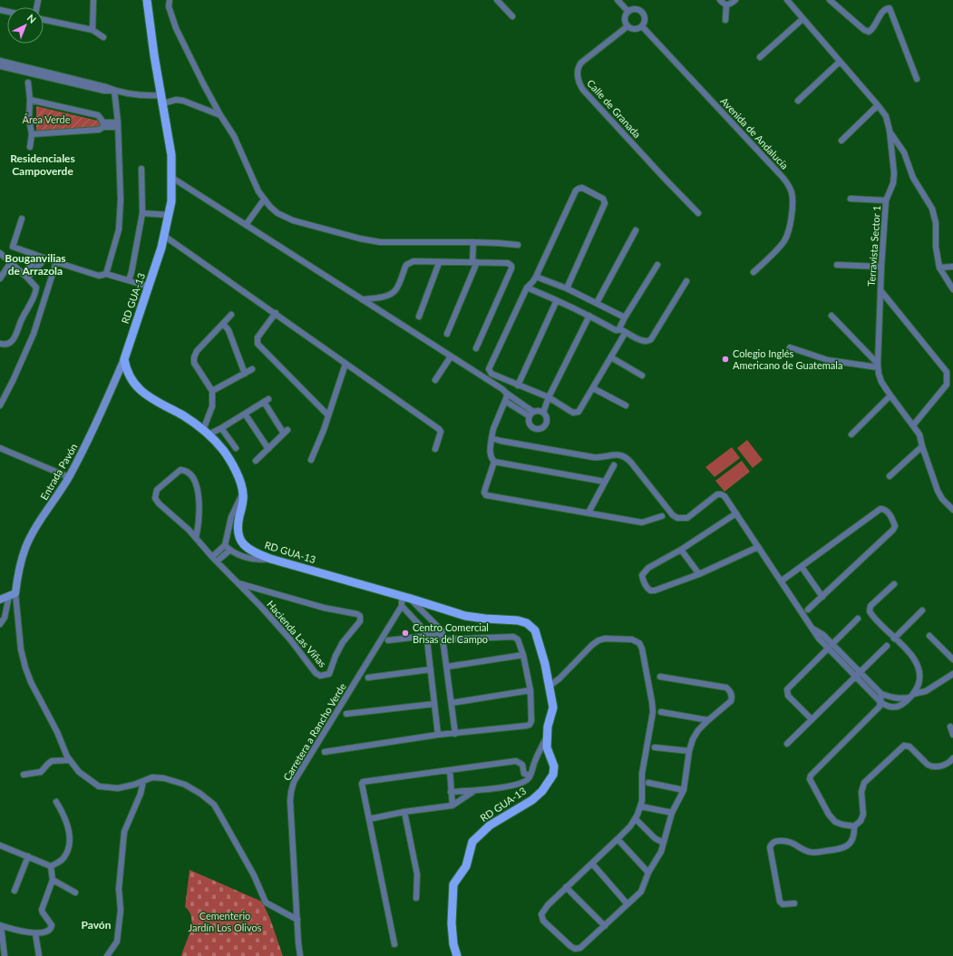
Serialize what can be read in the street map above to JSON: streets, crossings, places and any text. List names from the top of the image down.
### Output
{
  "streets": {
    "main road": ["RD GUA-13"],
    "street": [
      "Calle de Granada",
      "Avenida de Andalucía",
      "Terravista Sector 1",
      "Entrada Pavón",
      "Hacienda Las Viñas",
      "Carretera a Rancho Verde"
    ]
  },
  "crossings": [
    ["Calle de Granada", "Avenida de Andalucía"],
    ["RD GUA-13", "Entrada Pavón"]
  ],
  "districts": ["Residenciales Campoverde", "Bouganvilias de Arrazola", "Pavón"],
  "parks": ["Área Verde", "Cementerio Jardín Los Olivos"],
  "places": ["Colegio Inglés Americano de Guatemala", "Centro Comercial Brisas del Campo"],
  "north": "top right"
}
